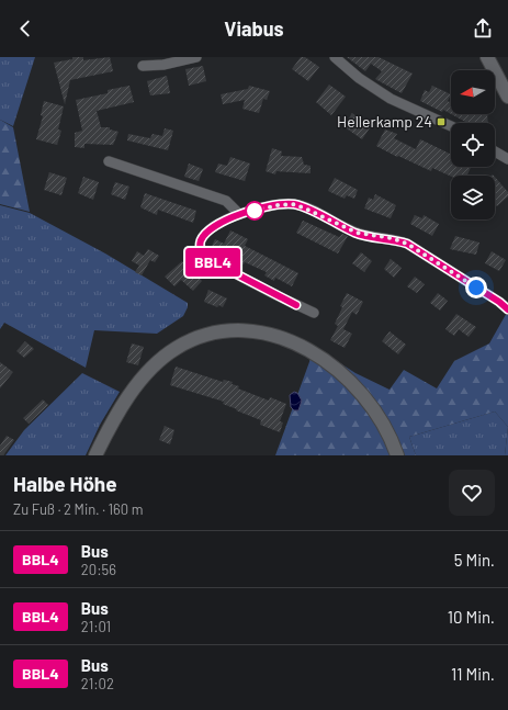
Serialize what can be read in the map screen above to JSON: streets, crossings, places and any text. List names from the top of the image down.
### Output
{
  "places": {
    "transit": ["Hellerkamp 24"]
  },
  "lines": ["bus line BBL4"],
  "north": "left",
  "page": {
    "header": "Viabus",
    "on_map": "BBL4",
    "heading": ["Halbe Höhe", "Zu Fuß · 2 Min. · 160 m"],
    "list": [
      {
        "mark": "BBL4",
        "name": "Bus",
        "note": "20:56",
        "value": "5 Min."
      },
      {
        "mark": "BBL4",
        "name": "Bus",
        "note": "21:01",
        "value": "10 Min."
      },
      {
        "mark": "BBL4",
        "name": "Bus",
        "note": "21:02",
        "value": "11 Min."
      }
    ]
  }
}
